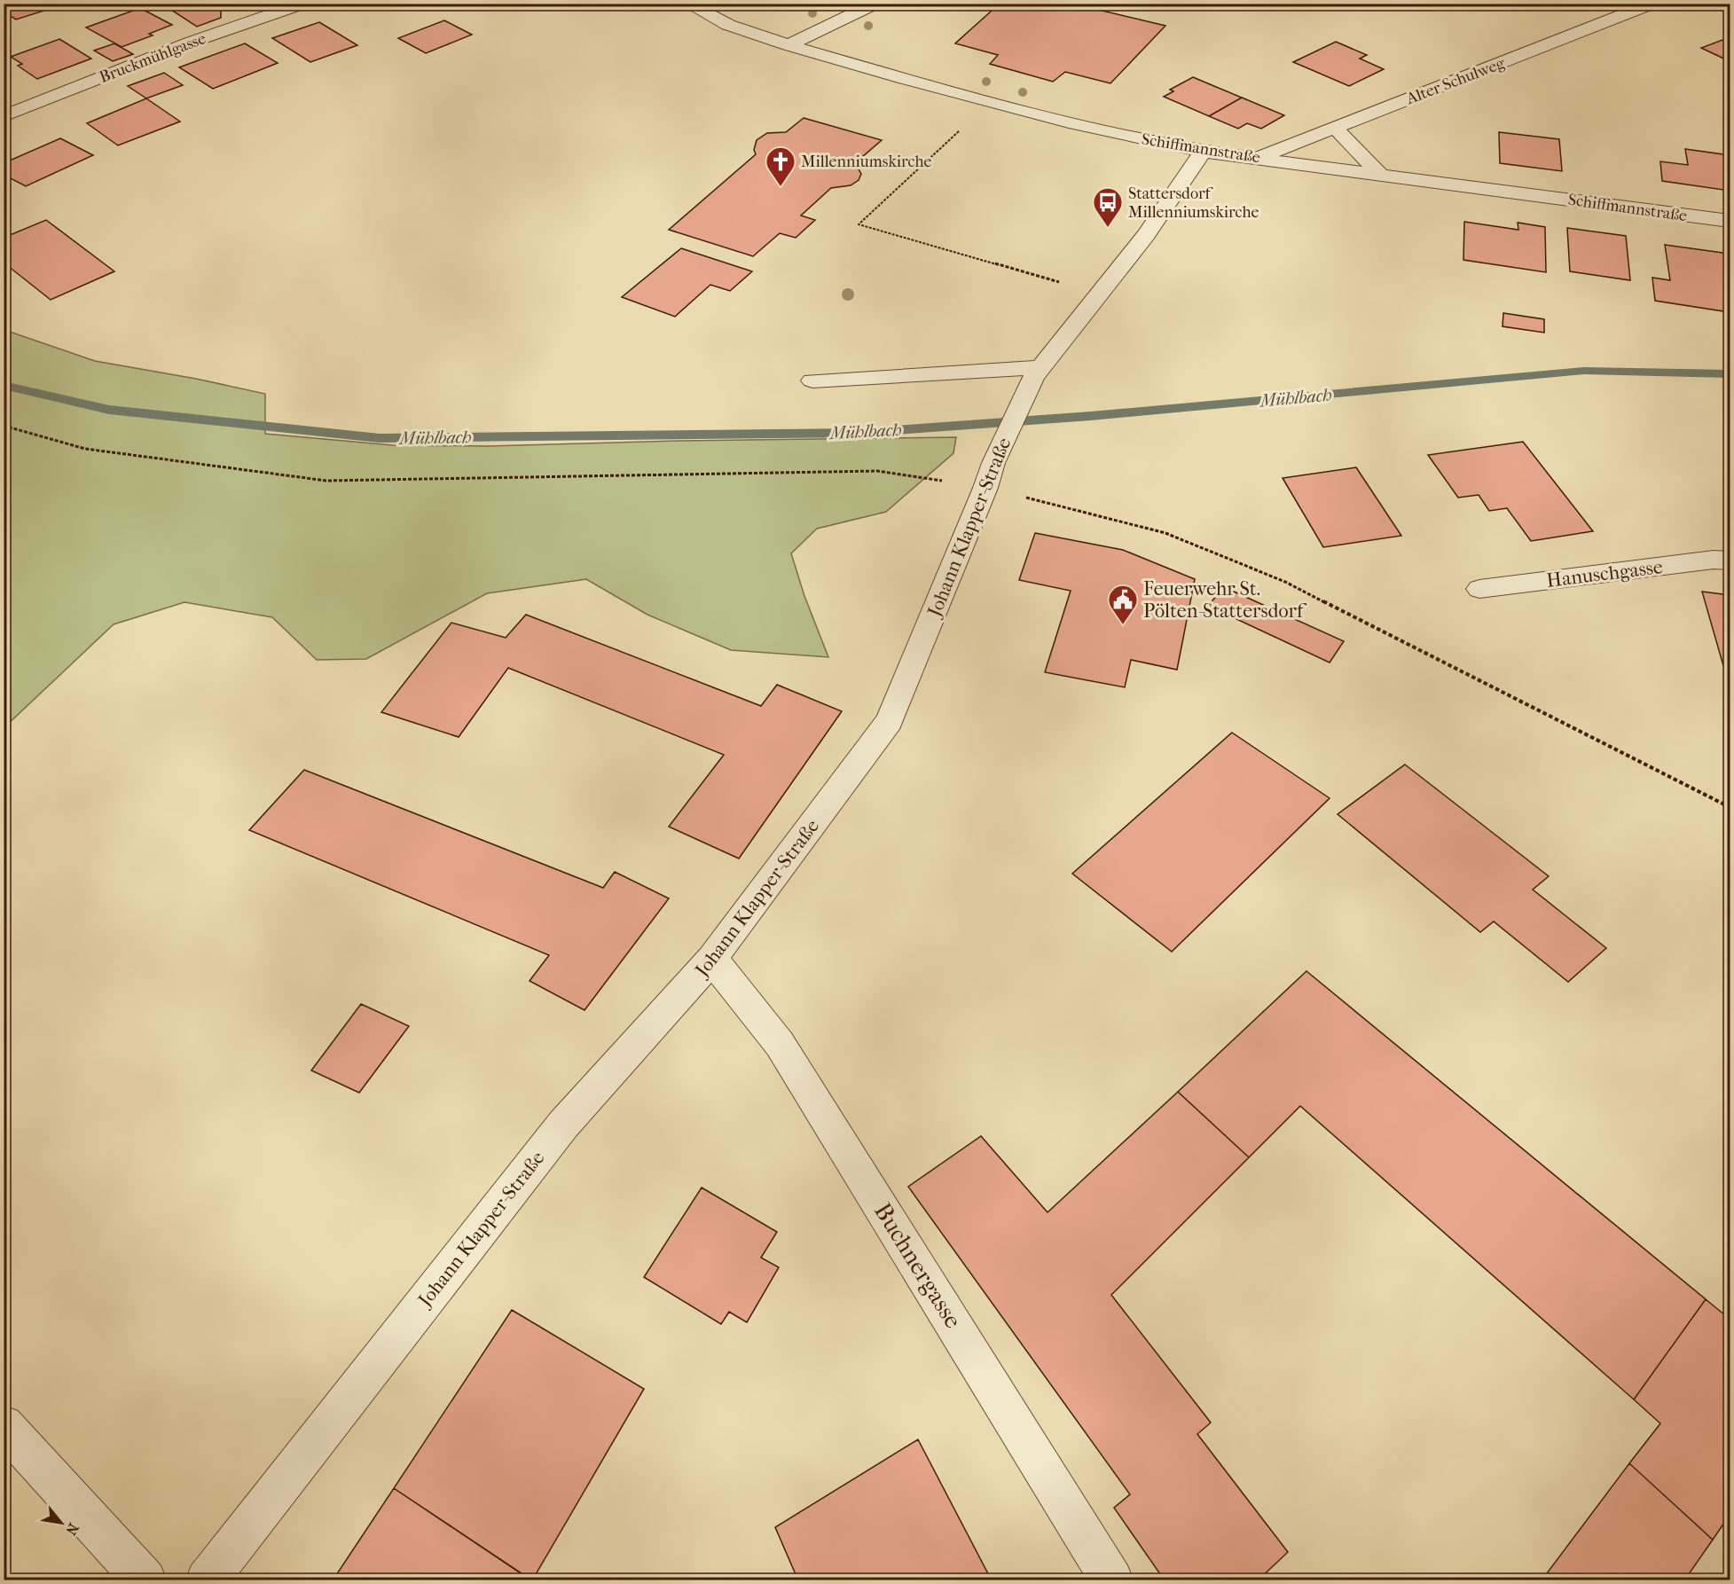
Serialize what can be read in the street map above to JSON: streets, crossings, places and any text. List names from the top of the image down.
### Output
{
  "streets": {
    "street": [
      "Bruckmühlgasse",
      "Alter Schulweg",
      "Schiffmannstraße",
      "Johann Klapper-Straße",
      "Hanuschgasse",
      "Buchnergasse"
    ]
  },
  "crossings": [
    ["Alter Schulweg", "Schiffmannstraße"],
    ["Schiffmannstraße", "Johann Klapper-Straße"],
    ["Johann Klapper-Straße", "Buchnergasse"]
  ],
  "water": ["Mühlbach"],
  "places": {
    "church": ["Millenniumskirche"],
    "bus stop": ["Stattersdorf Millenniumskirche"],
    "public building": ["Feuerwehr St. Pölten-Stattersdorf"]
  },
  "north": "bottom right"
}
